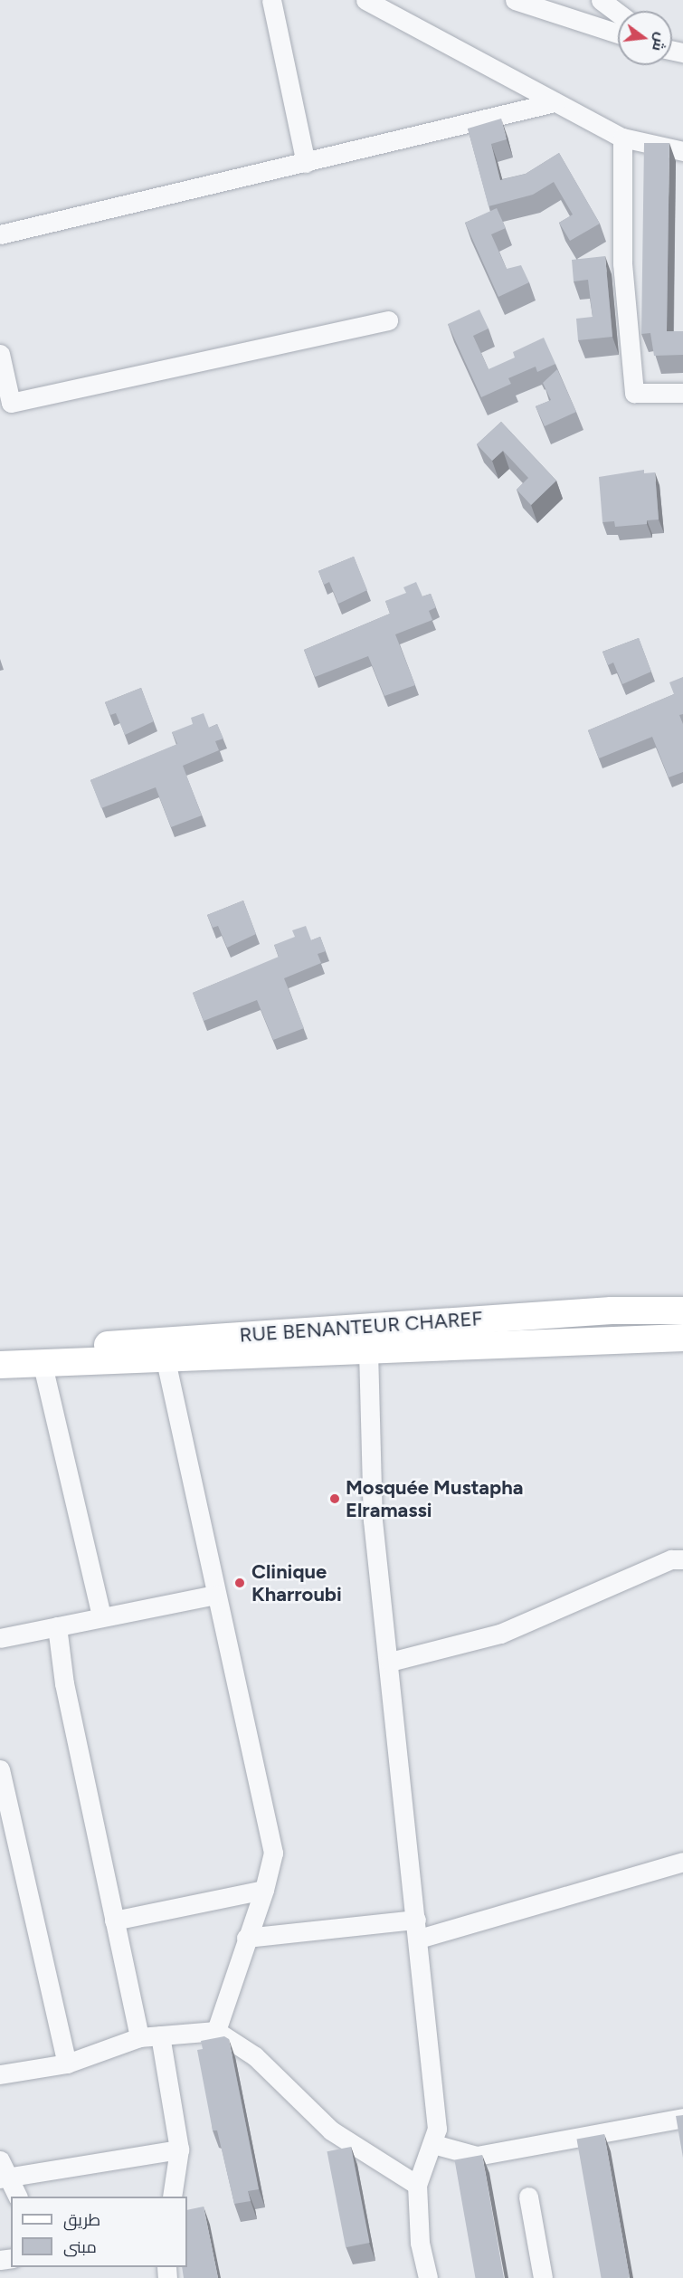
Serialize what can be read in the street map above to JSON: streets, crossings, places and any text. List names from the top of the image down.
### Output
{
  "streets": {
    "main road": ["RUE BENANTEUR CHAREF"]
  },
  "places": ["Mosquée Mustapha Elramassi", "Clinique Kharroubi"],
  "legend": ["طريق", "مبنى"],
  "north": "right"
}
